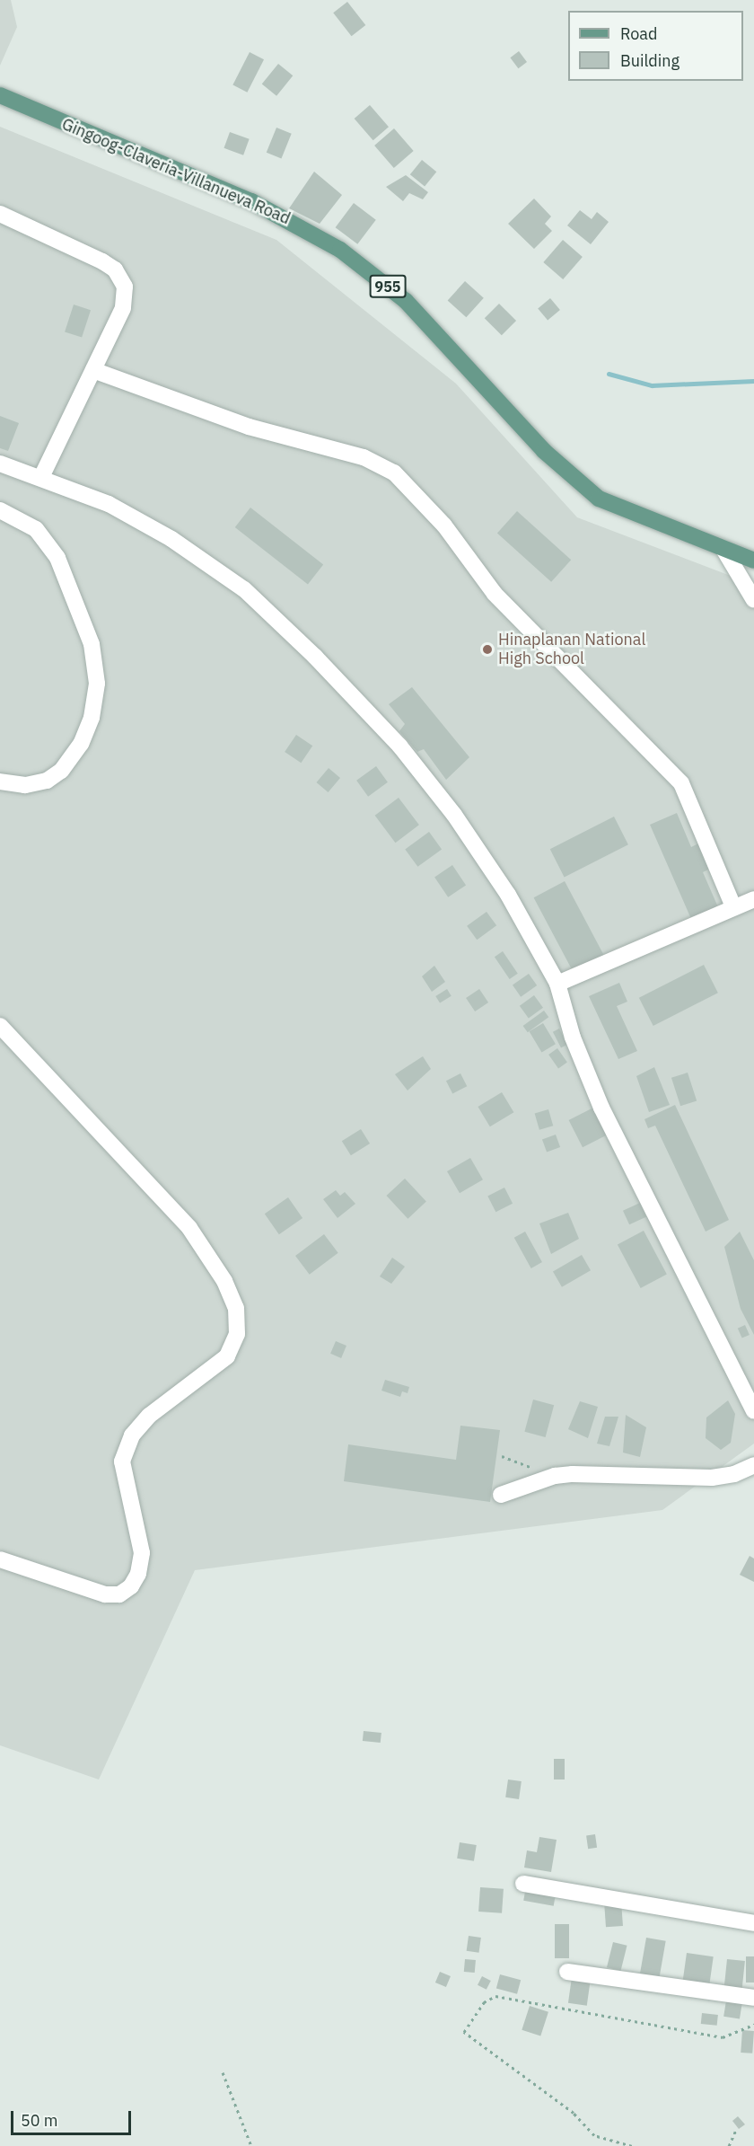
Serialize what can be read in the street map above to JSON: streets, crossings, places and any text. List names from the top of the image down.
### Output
{
  "streets": {
    "main road": ["Gingoog-Claveria-Villanueva Road", "955"]
  },
  "places": ["Hinaplanan National High School"],
  "legend": ["Road", "Building"],
  "scale_bar": "50 m"
}
